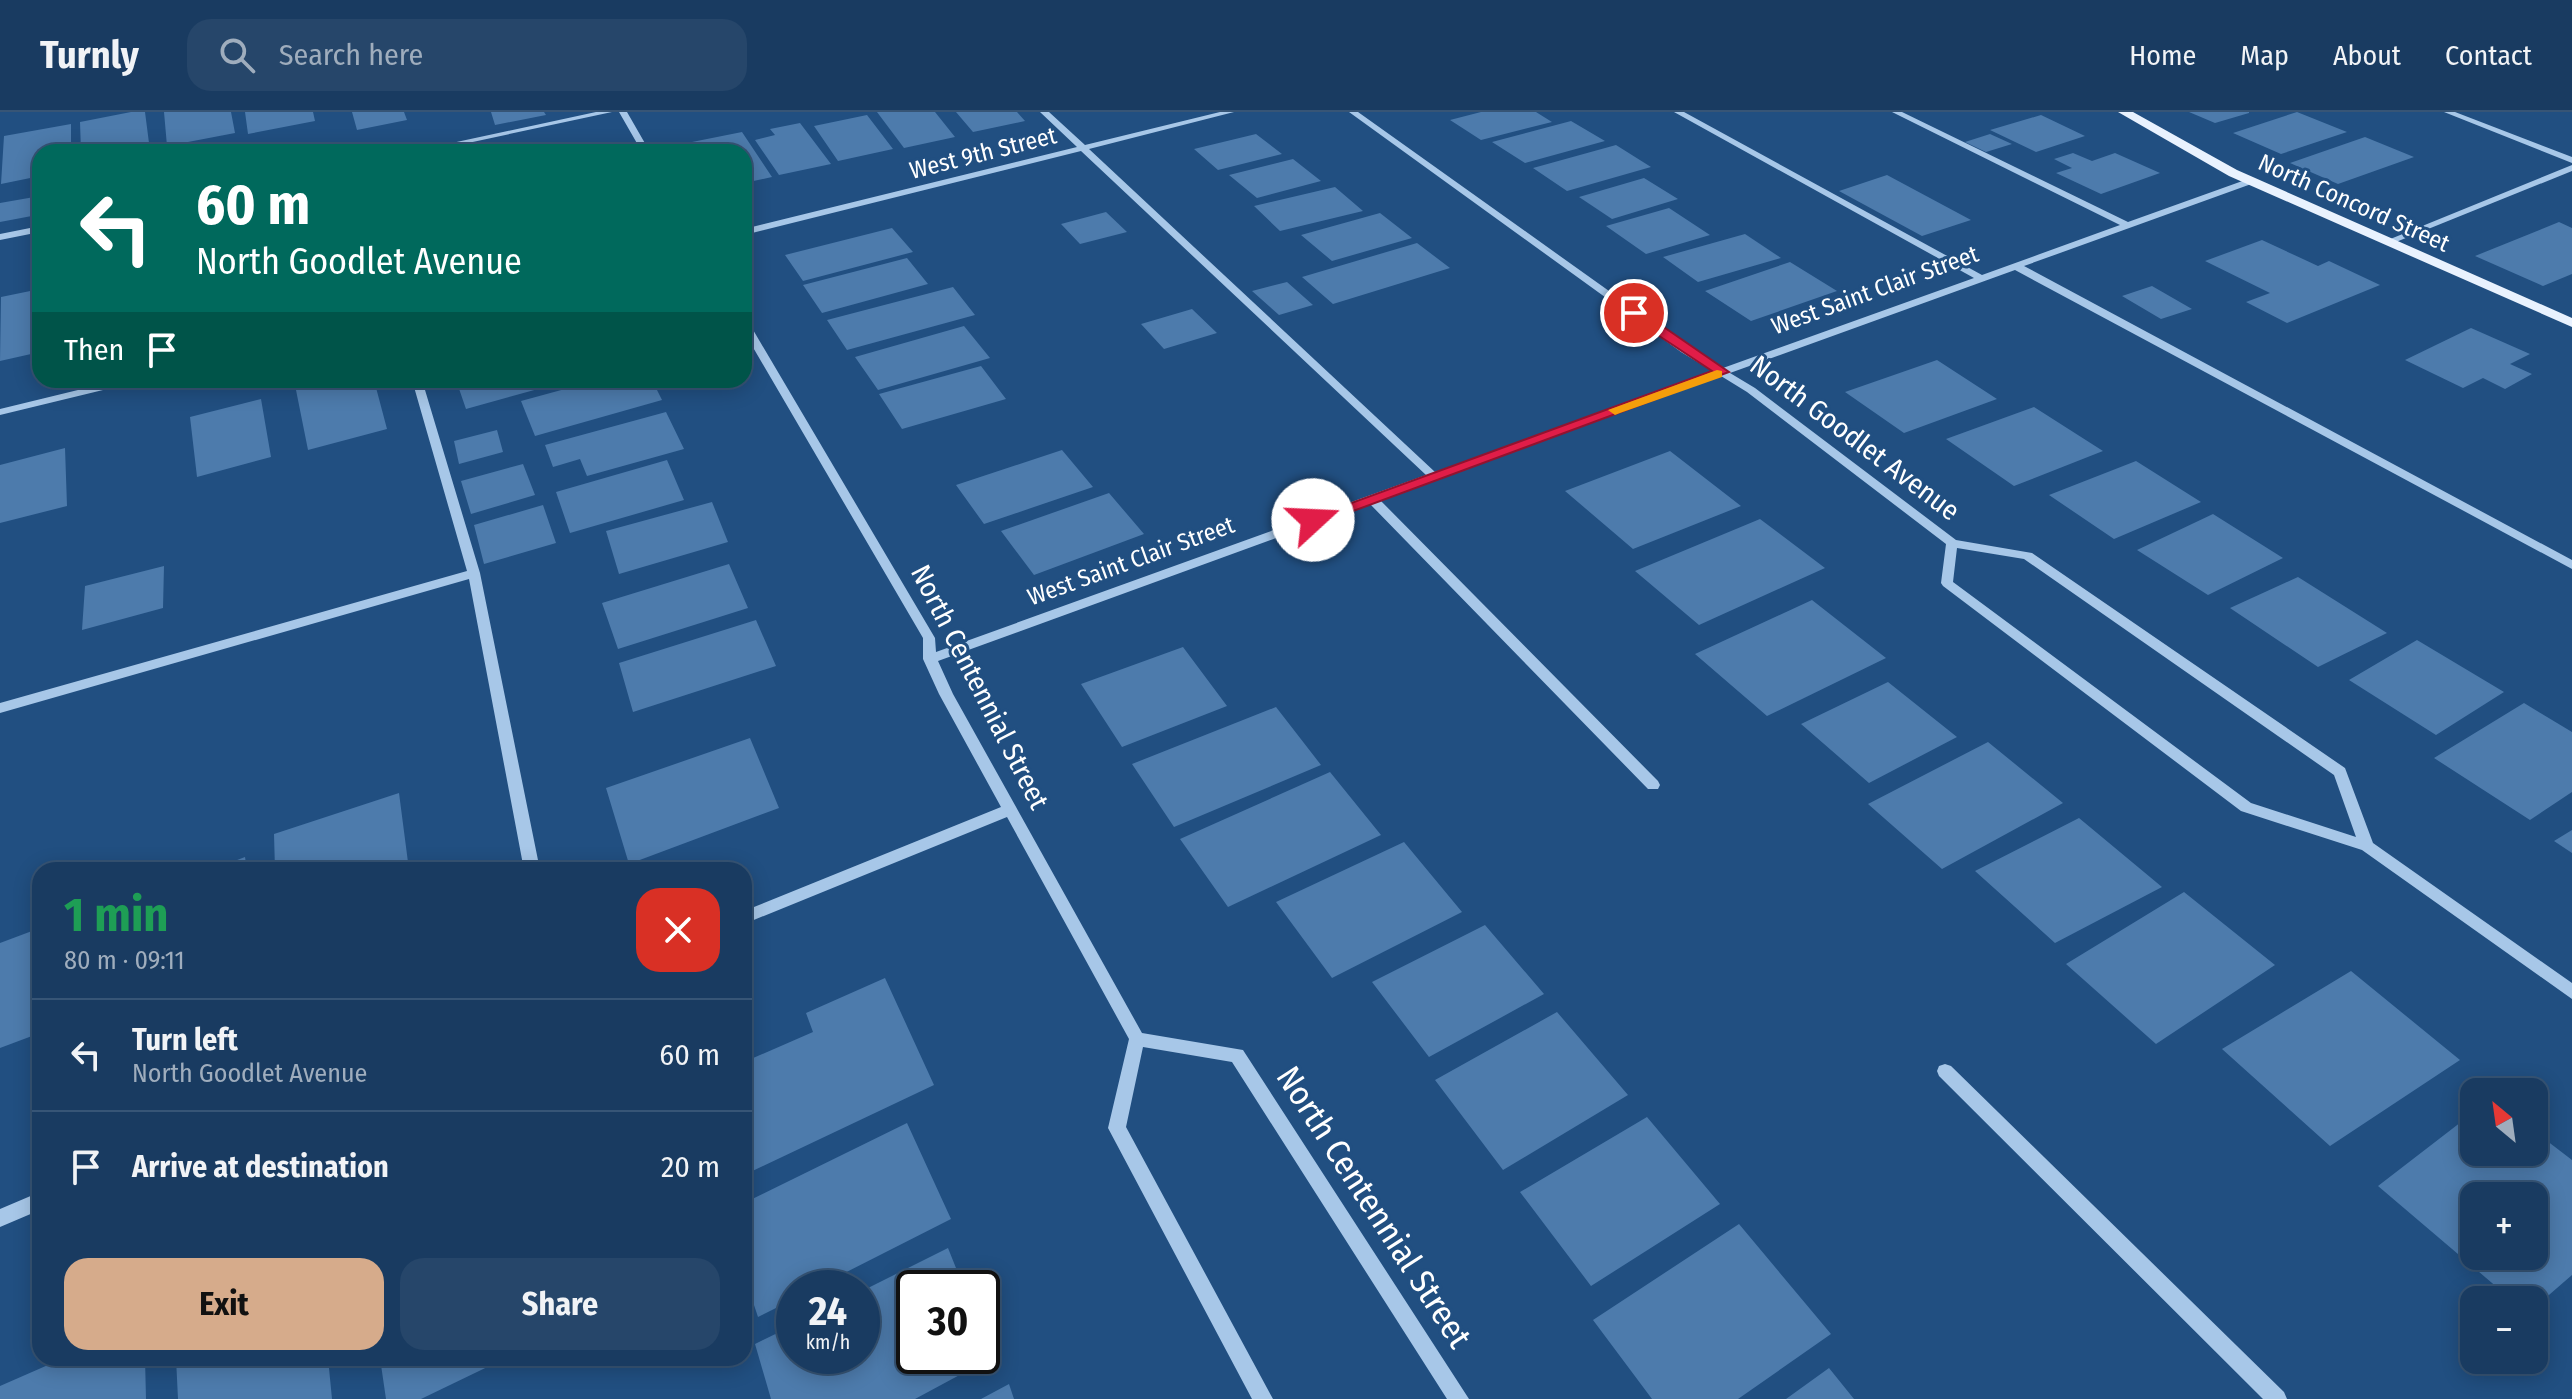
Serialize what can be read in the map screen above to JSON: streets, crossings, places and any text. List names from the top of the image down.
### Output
{
  "streets": {
    "main road": ["North Concord Street"],
    "street": [
      "West 9th Street",
      "West Saint Clair Street",
      "North Goodlet Avenue",
      "North Centennial Street"
    ]
  },
  "crossings": [
    ["North Concord Street", "West Saint Clair Street"],
    ["West Saint Clair Street", "North Goodlet Avenue"],
    ["West Saint Clair Street", "North Centennial Street"]
  ],
  "north": "top left",
  "page": {
    "header": "Turnly",
    "search": "Search here",
    "nav": [
      "Home",
      "Map",
      "About",
      "Contact"
    ],
    "turn": ["60 m", "North Goodlet Avenue"],
    "then": "Then",
    "heading": ["1 min", "80 m · 09:11"],
    "list": [
      {
        "name": "Turn left",
        "note": "North Goodlet Avenue",
        "value": "60 m"
      },
      {
        "name": "Arrive at destination",
        "value": "20 m"
      }
    ],
    "map_buttons": ["+", "−"],
    "buttons": ["Exit", "Share"],
    "speed": "24 km/h",
    "limit": "30"
  }
}
